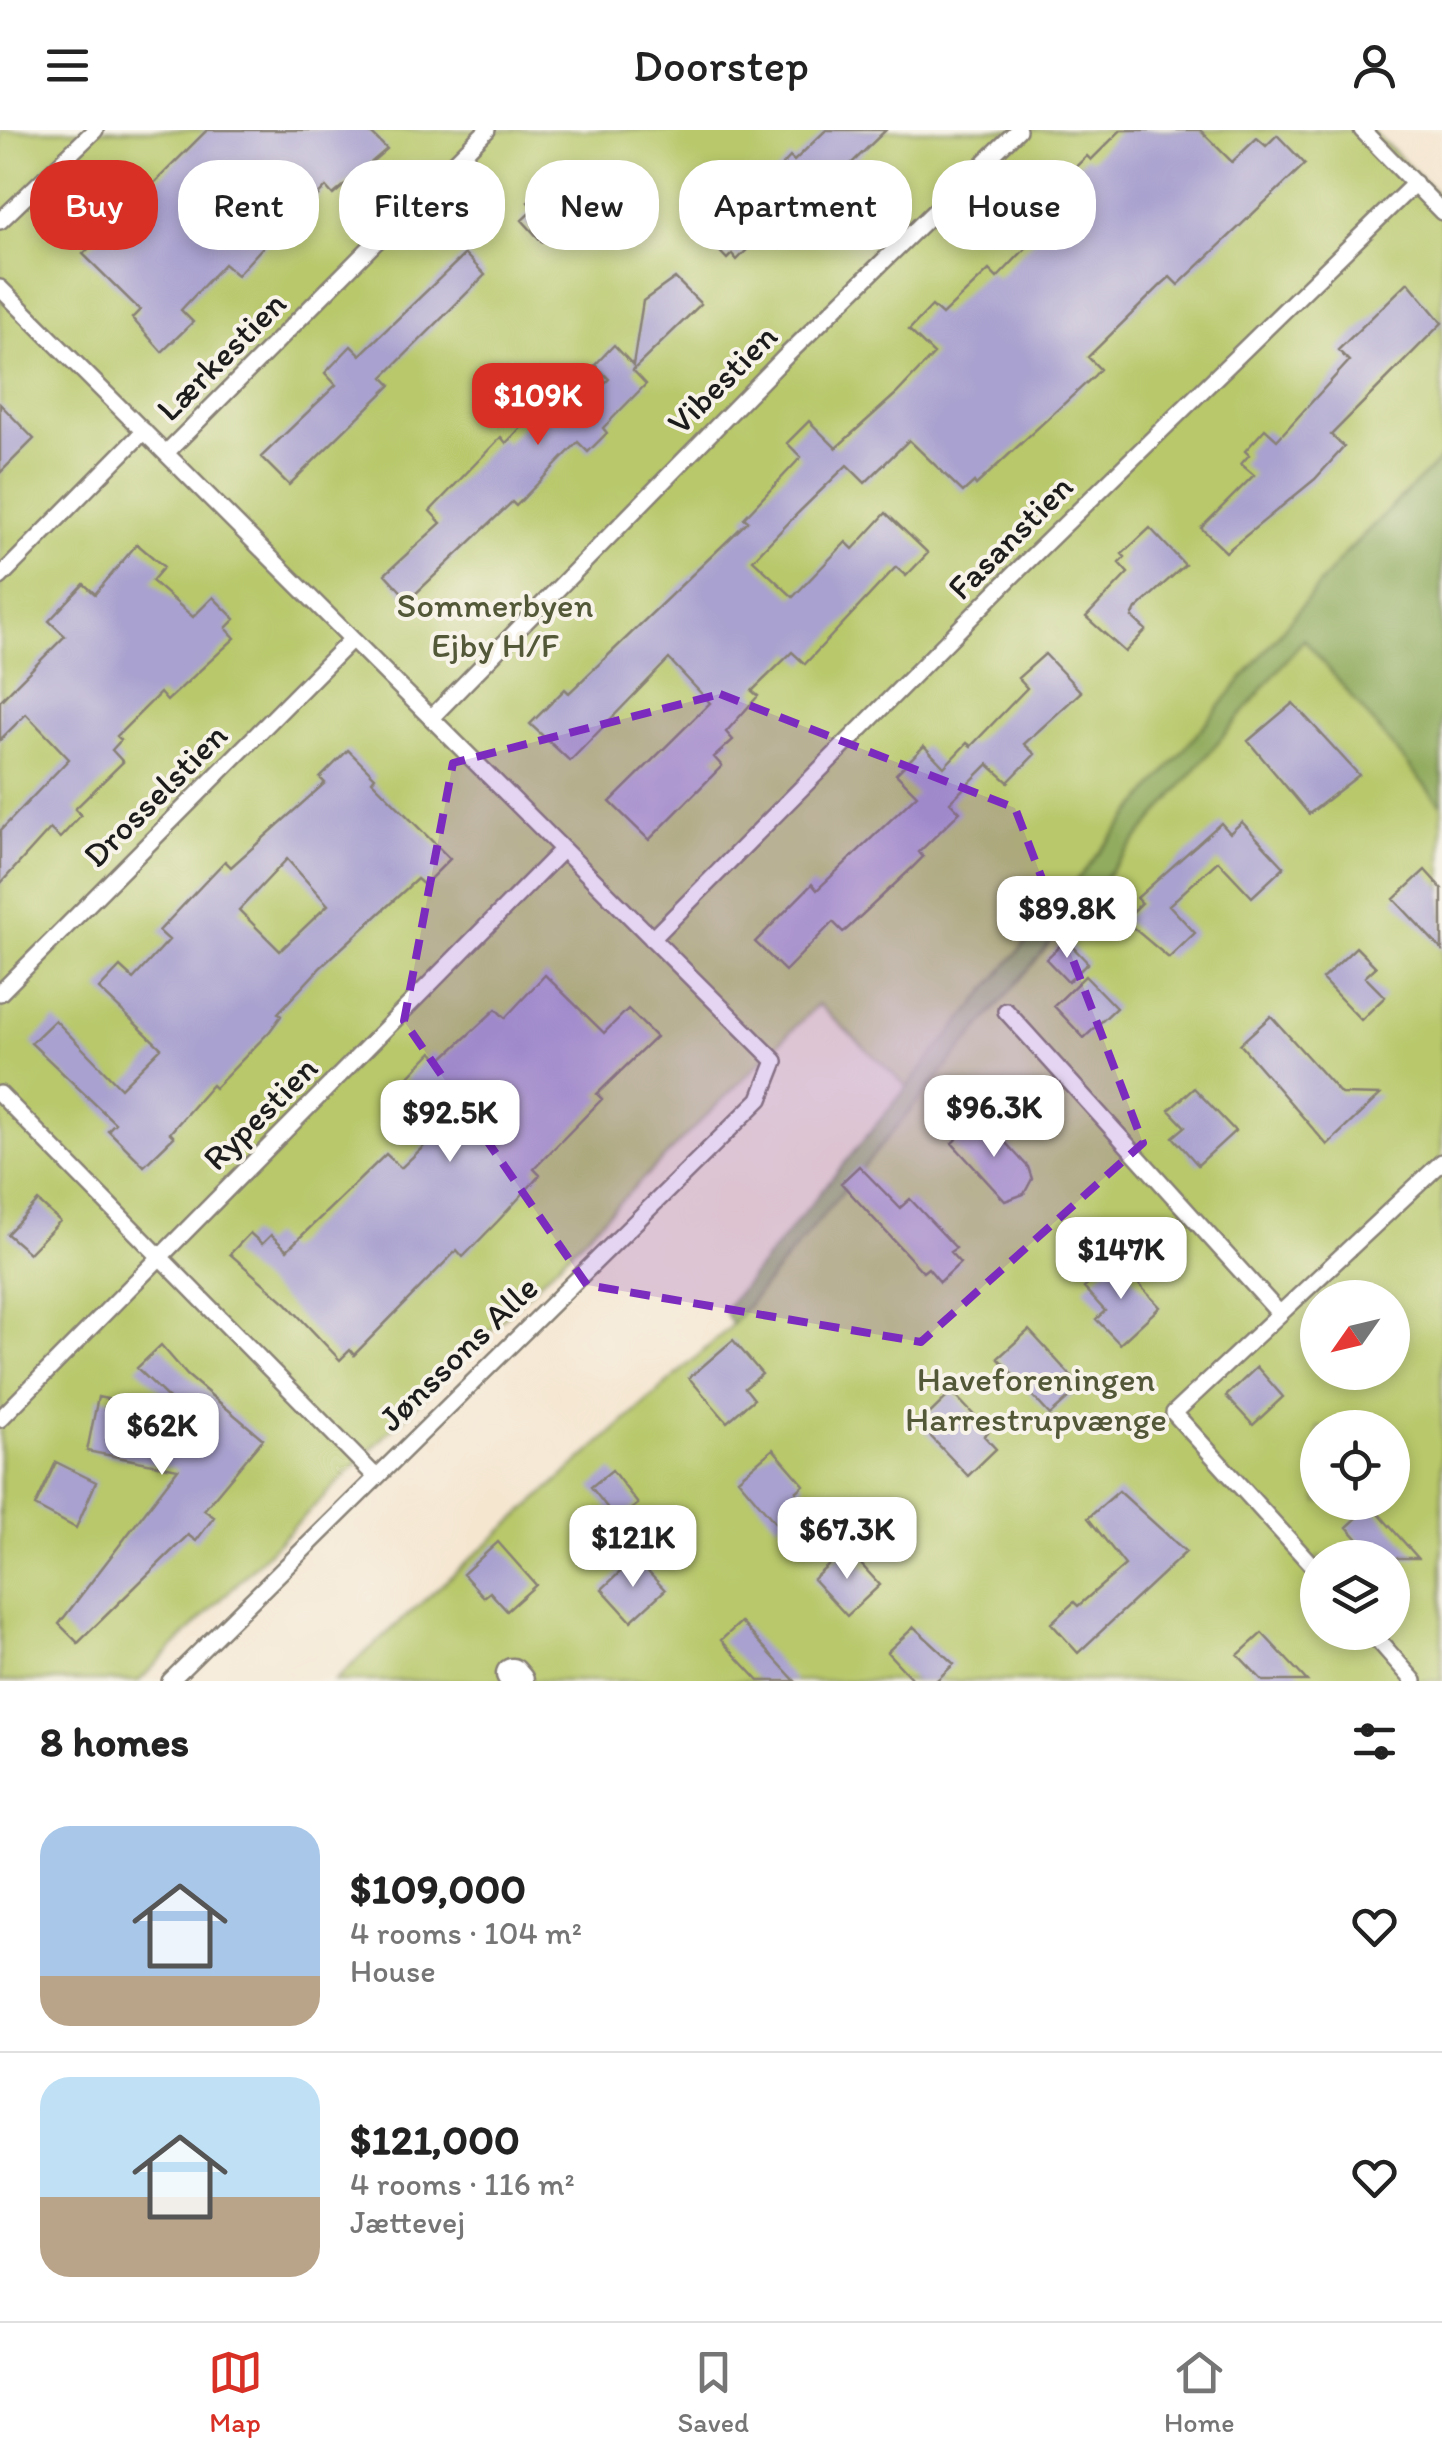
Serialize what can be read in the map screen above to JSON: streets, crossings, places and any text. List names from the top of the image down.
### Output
{
  "streets": {
    "lane": [
      "Lærkestien",
      "Vibestien",
      "Fasanstien",
      "Drosselstien",
      "Rypestien",
      "Jønssons Alle"
    ]
  },
  "crossings": [
    ["Fasanstien", "Jønssons Alle"]
  ],
  "parks": ["Sommerbyen Ejby H/F", "Haveforeningen Harrestrupvænge"],
  "north": "bottom left",
  "page": {
    "header": "Doorstep",
    "chip": [
      "Buy",
      "Rent",
      "Filters",
      "New",
      "Apartment",
      "House"
    ],
    "price": [
      "$109K",
      "$89.8K",
      "$96.3K",
      "$92.5K",
      "$147K",
      "$62K",
      "$67.3K",
      "$121K"
    ],
    "heading": "8 homes",
    "list": [
      {
        "name": "$109,000",
        "note": "4 rooms · 104 m² · House"
      },
      {
        "name": "$121,000",
        "note": "4 rooms · 116 m² · Jættevej"
      }
    ],
    "tabs": ["Map", "Saved", "Home"]
  }
}
